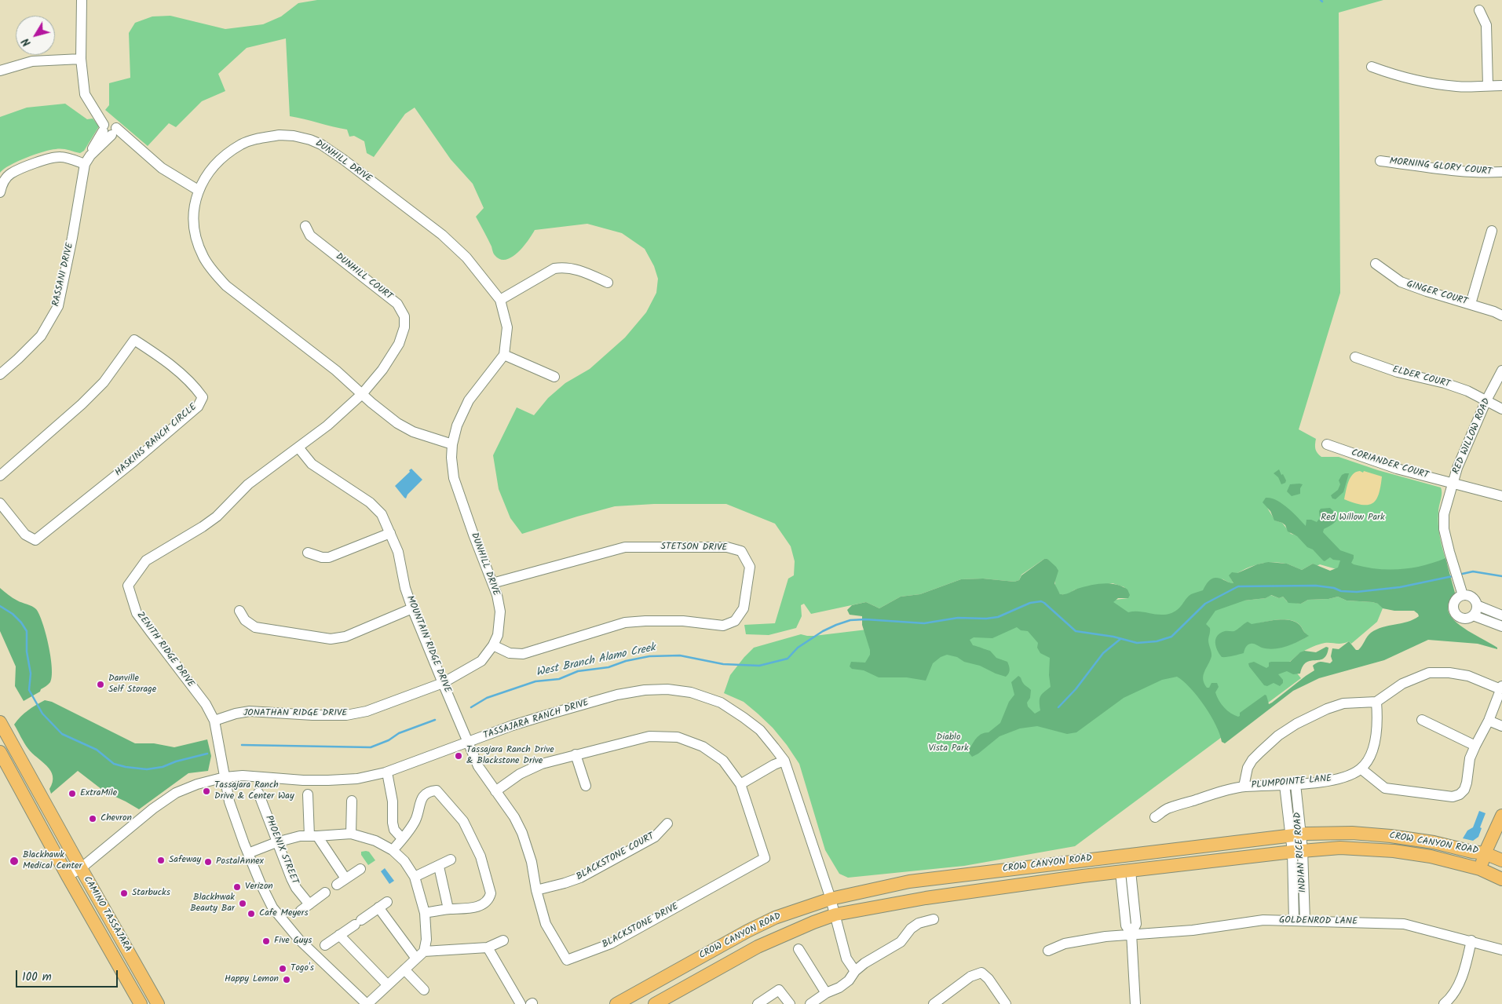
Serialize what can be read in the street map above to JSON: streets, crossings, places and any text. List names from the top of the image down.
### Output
{
  "streets": {
    "main road": ["CROW CANYON ROAD", "CAMINO TASSAJARA"],
    "street": [
      "DUNHILL DRIVE",
      "MORNING GLORY COURT",
      "RASSANI DRIVE",
      "DUNHILL COURT",
      "GINGER COURT",
      "ELDER COURT",
      "RED WILLOW ROAD",
      "HASKINS RANCH CIRCLE",
      "CORIANDER COURT",
      "STETSON DRIVE",
      "MOUNTAIN RIDGE DRIVE",
      "ZENITH RIDGE DRIVE",
      "JONATHAN RIDGE DRIVE",
      "TASSAJARA RANCH DRIVE",
      "PLUMPOINTE LANE",
      "PHOENIX STREET",
      "INDIAN RICE ROAD",
      "BLACKSTONE COURT",
      "GOLDENROD LANE",
      "BLACKSTONE DRIVE"
    ]
  },
  "crossings": [
    ["DUNHILL DRIVE", "DUNHILL COURT"],
    ["DUNHILL DRIVE", "STETSON DRIVE"],
    ["DUNHILL DRIVE", "MOUNTAIN RIDGE DRIVE"],
    ["DUNHILL DRIVE", "ZENITH RIDGE DRIVE"],
    ["DUNHILL DRIVE", "JONATHAN RIDGE DRIVE"],
    ["DUNHILL COURT", "ZENITH RIDGE DRIVE"],
    ["ELDER COURT", "RED WILLOW ROAD"],
    ["RED WILLOW ROAD", "CORIANDER COURT"],
    ["MOUNTAIN RIDGE DRIVE", "ZENITH RIDGE DRIVE"],
    ["MOUNTAIN RIDGE DRIVE", "JONATHAN RIDGE DRIVE"],
    ["MOUNTAIN RIDGE DRIVE", "TASSAJARA RANCH DRIVE"],
    ["MOUNTAIN RIDGE DRIVE", "BLACKSTONE DRIVE"],
    ["ZENITH RIDGE DRIVE", "JONATHAN RIDGE DRIVE"],
    ["ZENITH RIDGE DRIVE", "TASSAJARA RANCH DRIVE"],
    ["TASSAJARA RANCH DRIVE", "CROW CANYON ROAD"],
    ["TASSAJARA RANCH DRIVE", "CAMINO TASSAJARA"],
    ["TASSAJARA RANCH DRIVE", "BLACKSTONE DRIVE"],
    ["PLUMPOINTE LANE", "INDIAN RICE ROAD"],
    ["CROW CANYON ROAD", "INDIAN RICE ROAD"],
    ["INDIAN RICE ROAD", "GOLDENROD LANE"],
    ["BLACKSTONE COURT", "BLACKSTONE DRIVE"]
  ],
  "water": ["West Branch Alamo Creek"],
  "parks": ["Red Willow Park", "Diablo Vista Park"],
  "places": [
    "Danville Self Storage",
    "Tassajara Ranch Drive & Blackstone Drive",
    "Tassajara Ranch Drive & Center Way",
    "ExtraMile",
    "Chevron",
    "Safeway",
    "Blackhawk Medical Center",
    "PostalAnnex",
    "Verizon",
    "Starbucks",
    "Blackhwak Beauty Bar",
    "Cafe Meyers",
    "Five Guys",
    "Togo's",
    "Happy Lemon"
  ],
  "scale_bar": "100 m",
  "north": "bottom left"
}
